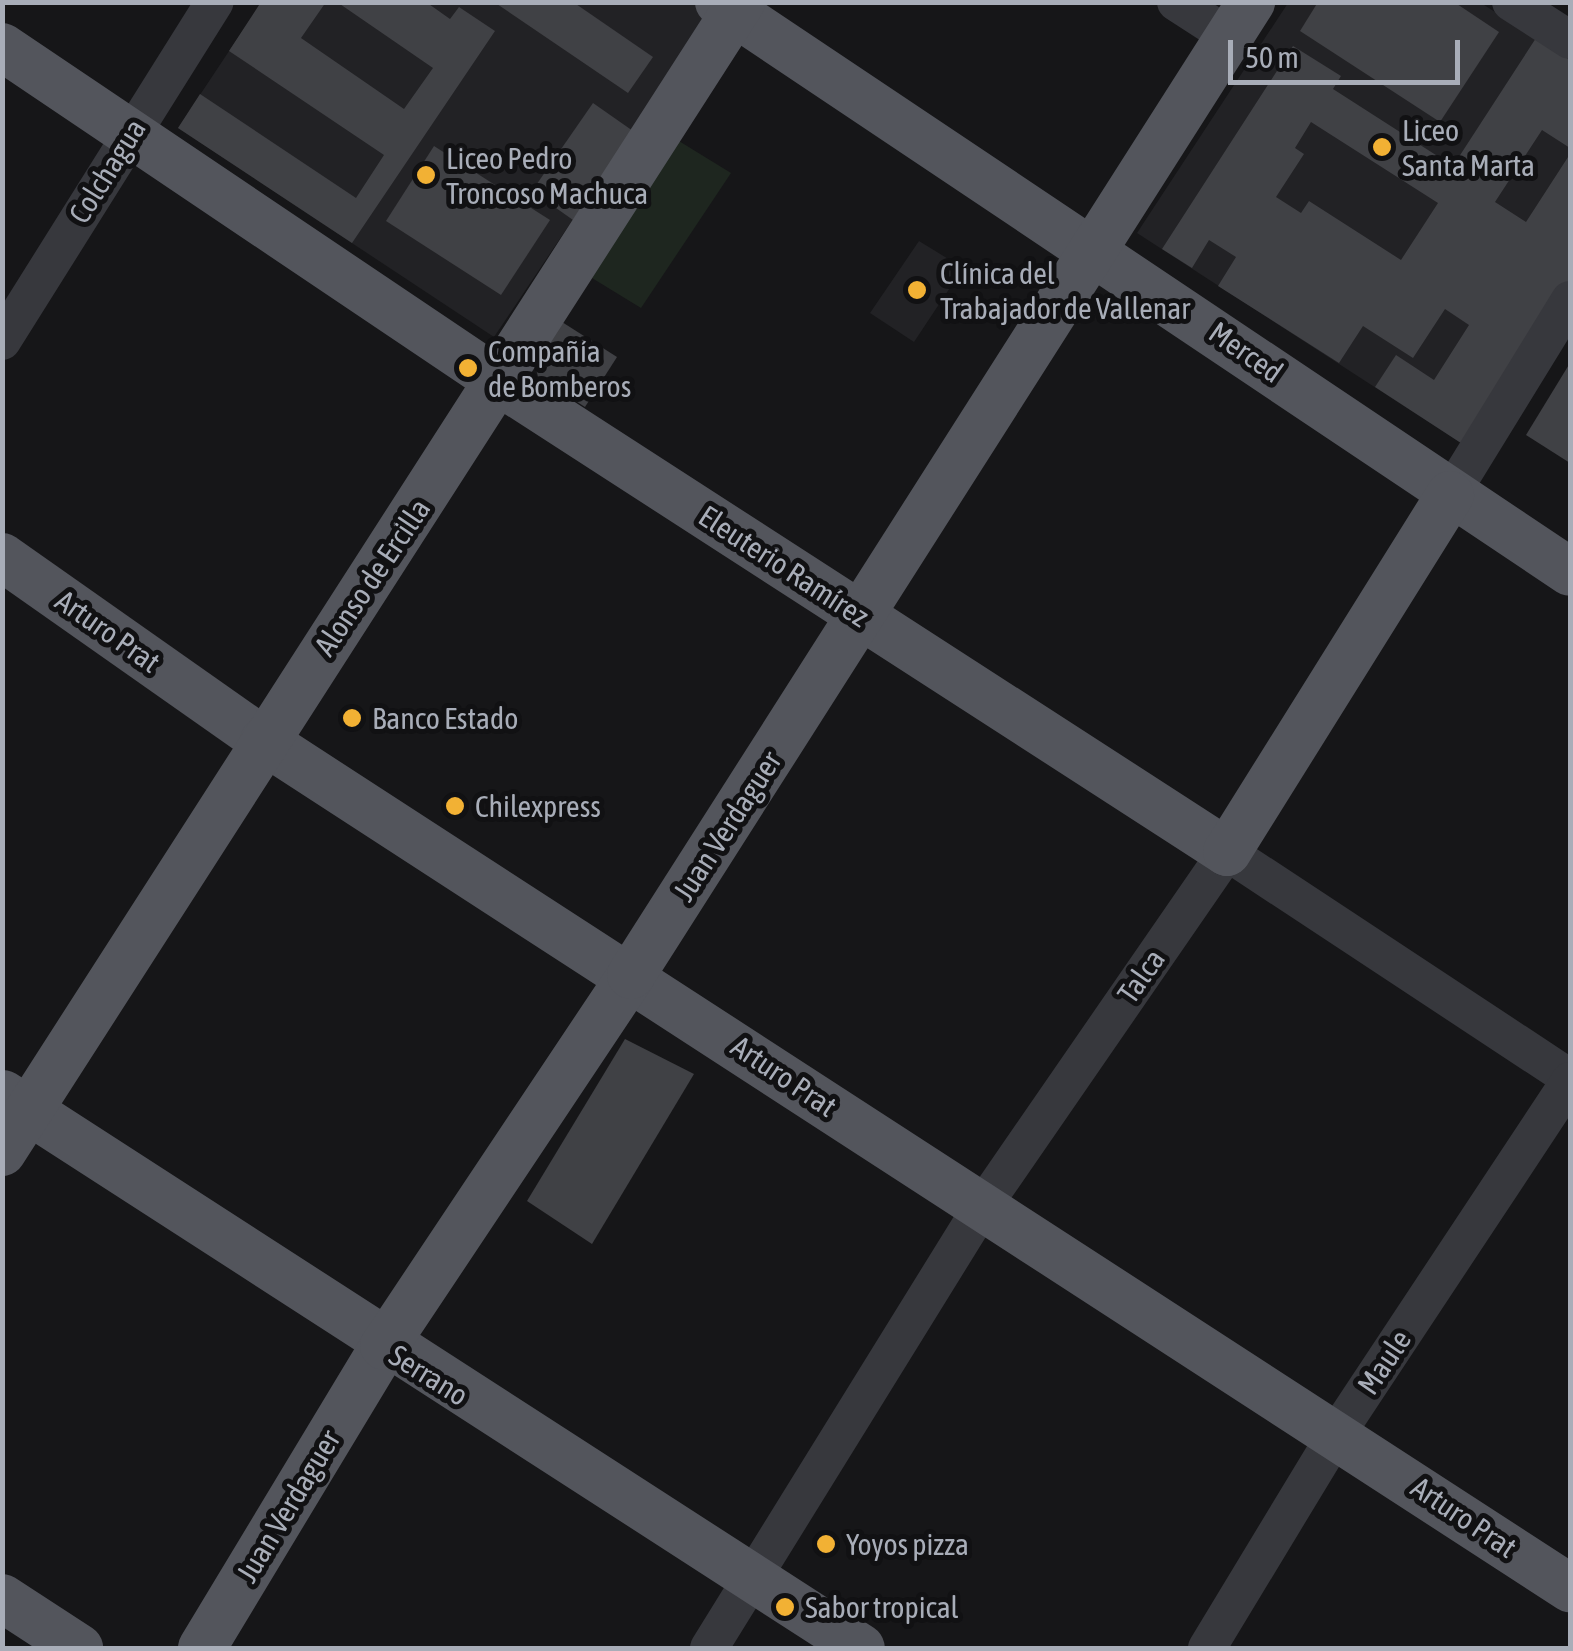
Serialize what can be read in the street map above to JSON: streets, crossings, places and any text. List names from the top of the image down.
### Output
{
  "streets": {
    "main road": [
      "Merced",
      "Eleuterio Ramírez",
      "Alonso de Ercilla",
      "Arturo Prat",
      "Juan Verdaguer",
      "Talca",
      "Serrano"
    ],
    "street": ["Colchagua", "Maule"]
  },
  "crossings": [
    ["Colchagua", "Eleuterio Ramírez"],
    ["Merced", "Alonso de Ercilla"],
    ["Merced", "Juan Verdaguer"],
    ["Merced", "Talca"],
    ["Eleuterio Ramírez", "Alonso de Ercilla"],
    ["Eleuterio Ramírez", "Juan Verdaguer"],
    ["Eleuterio Ramírez", "Talca"],
    ["Eleuterio Ramírez", "Maule"],
    ["Alonso de Ercilla", "Arturo Prat"],
    ["Alonso de Ercilla", "Serrano"],
    ["Arturo Prat", "Juan Verdaguer"],
    ["Arturo Prat", "Talca"],
    ["Arturo Prat", "Maule"],
    ["Juan Verdaguer", "Serrano"],
    ["Talca", "Serrano"]
  ],
  "places": [
    "Liceo Santa Marta",
    "Liceo Pedro Troncoso Machuca",
    "Clínica del Trabajador de Vallenar",
    "Compañía de Bomberos",
    "Banco Estado",
    "Chilexpress",
    "Yoyos pizza",
    "Sabor tropical"
  ],
  "scale_bar": "50 m"
}
